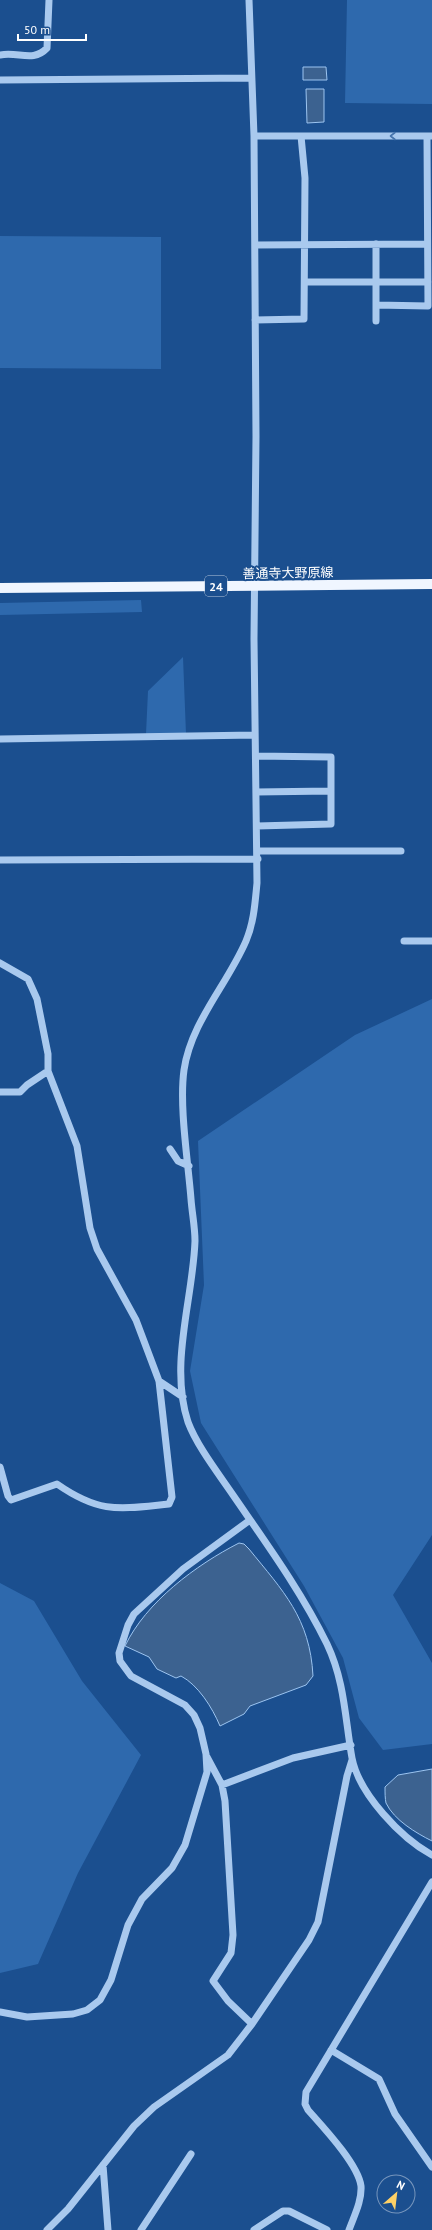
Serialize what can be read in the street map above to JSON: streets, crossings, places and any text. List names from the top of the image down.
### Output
{
  "streets": {
    "main road": ["善通寺大野原線", "24"]
  },
  "scale_bar": "50 m",
  "north": "top right"
}
